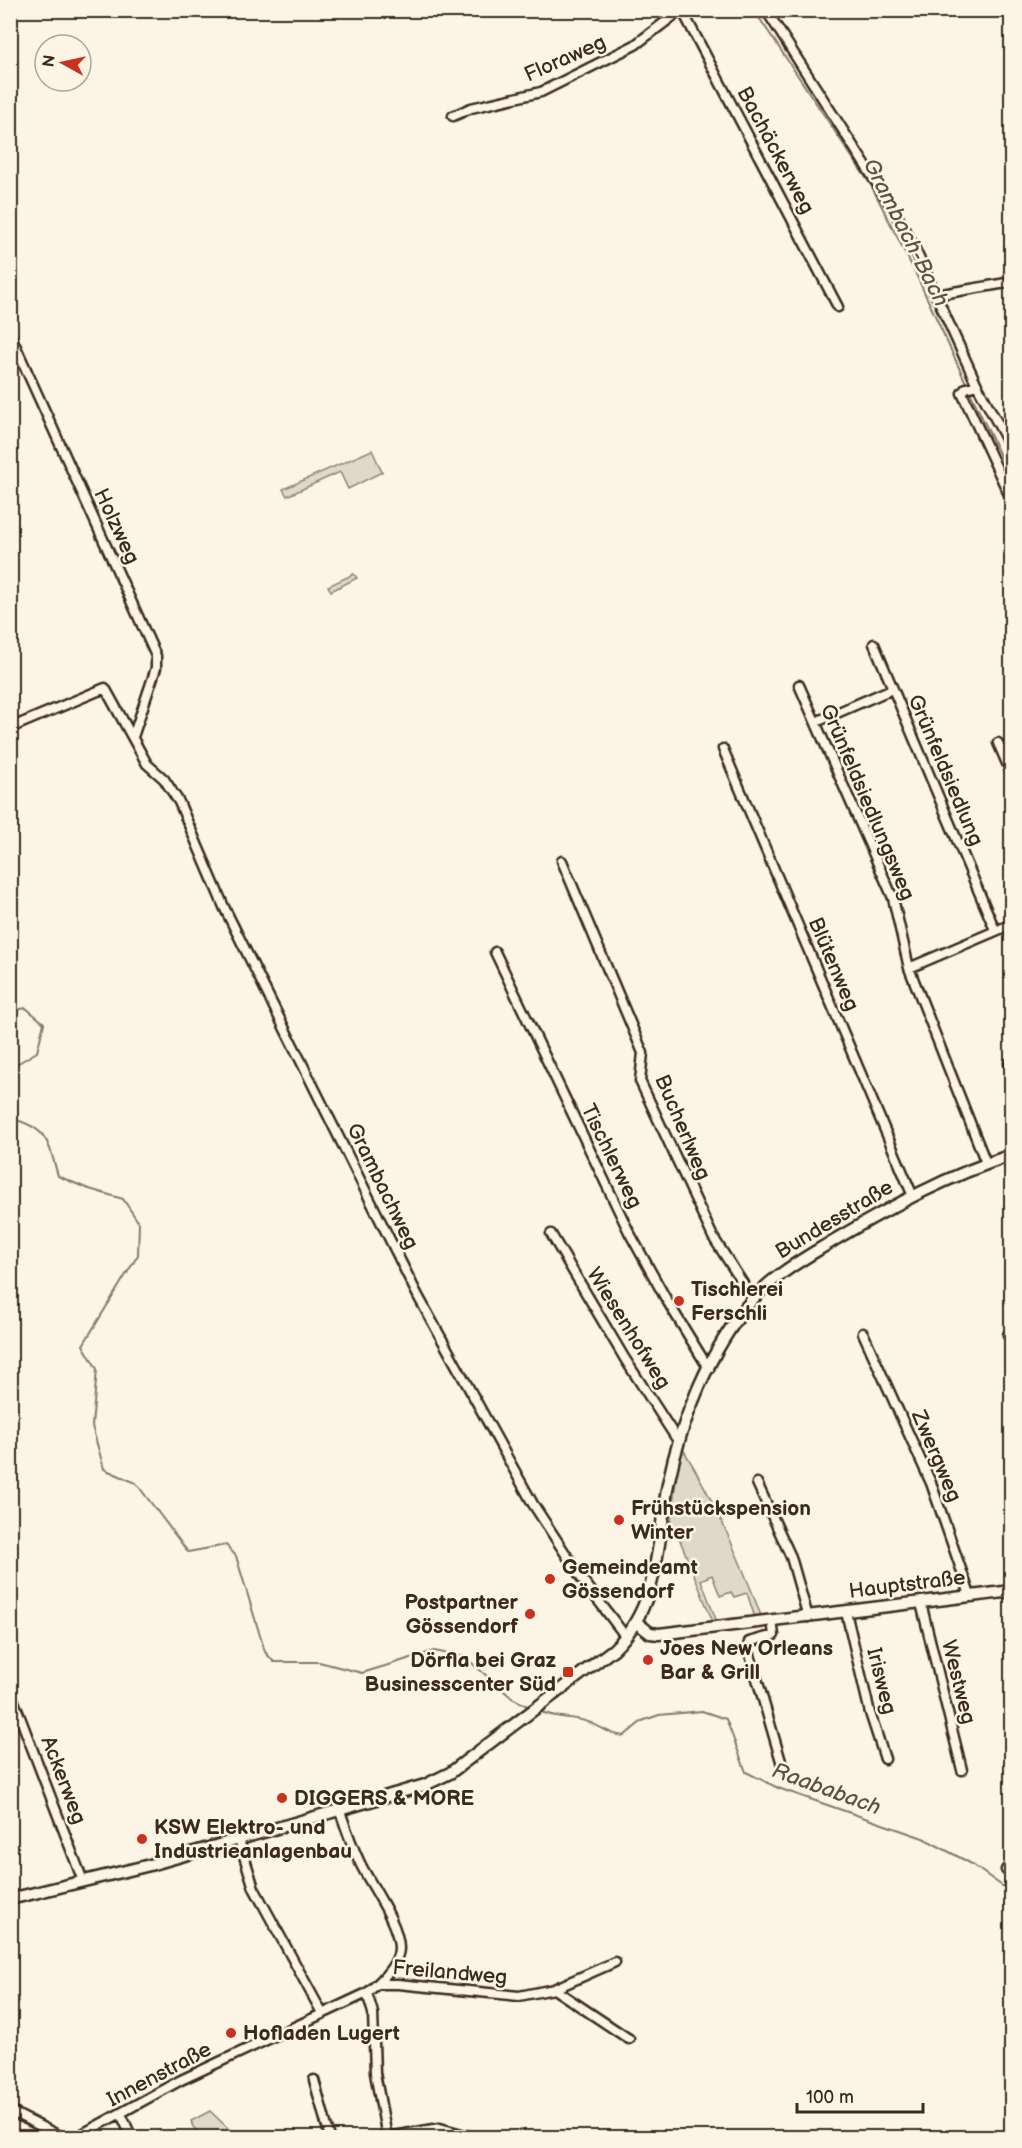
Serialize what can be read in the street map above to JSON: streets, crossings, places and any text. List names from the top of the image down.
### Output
{
  "streets": {
    "main road": ["Bundesstraße", "Hauptstraße"],
    "street": [
      "Floraweg",
      "Bachäckerweg",
      "Holzweg",
      "Grünfeldsiedlung",
      "Grünfeldsiedlungsweg",
      "Blütenweg",
      "Bucherlweg",
      "Tischlerweg",
      "Grambachweg",
      "Wiesenhofweg",
      "Zwergweg",
      "Irisweg",
      "Westweg",
      "Ackerweg",
      "Freilandweg",
      "Innenstraße"
    ]
  },
  "crossings": [
    ["Floraweg", "Bachäckerweg"],
    ["Holzweg", "Grambachweg"],
    ["Grünfeldsiedlung", "Grünfeldsiedlungsweg"],
    ["Grünfeldsiedlungsweg", "Bundesstraße"],
    ["Blütenweg", "Bundesstraße"],
    ["Bucherlweg", "Bundesstraße"],
    ["Tischlerweg", "Bundesstraße"],
    ["Grambachweg", "Bundesstraße"],
    ["Bundesstraße", "Wiesenhofweg"],
    ["Bundesstraße", "Hauptstraße"],
    ["Bundesstraße", "Ackerweg"],
    ["Bundesstraße", "Innenstraße"],
    ["Zwergweg", "Hauptstraße"],
    ["Hauptstraße", "Irisweg"],
    ["Hauptstraße", "Westweg"],
    ["Freilandweg", "Innenstraße"]
  ],
  "water": ["Grambach-Bach", "Raababach"],
  "places": {
    "other": [
      "Tischlerei Ferschli",
      "Frühstückspension Winter",
      "Gemeindeamt Gössendorf",
      "Postpartner Gössendorf",
      "Joes New Orleans Bar & Grill",
      "DIGGERS & MORE",
      "KSW Elektro- und Industrieanlagenbau",
      "Hofladen Lugert"
    ],
    "transit": ["Dörfla bei Graz Businesscenter Süd"]
  },
  "scale_bar": "100 m",
  "north": "left"
}
